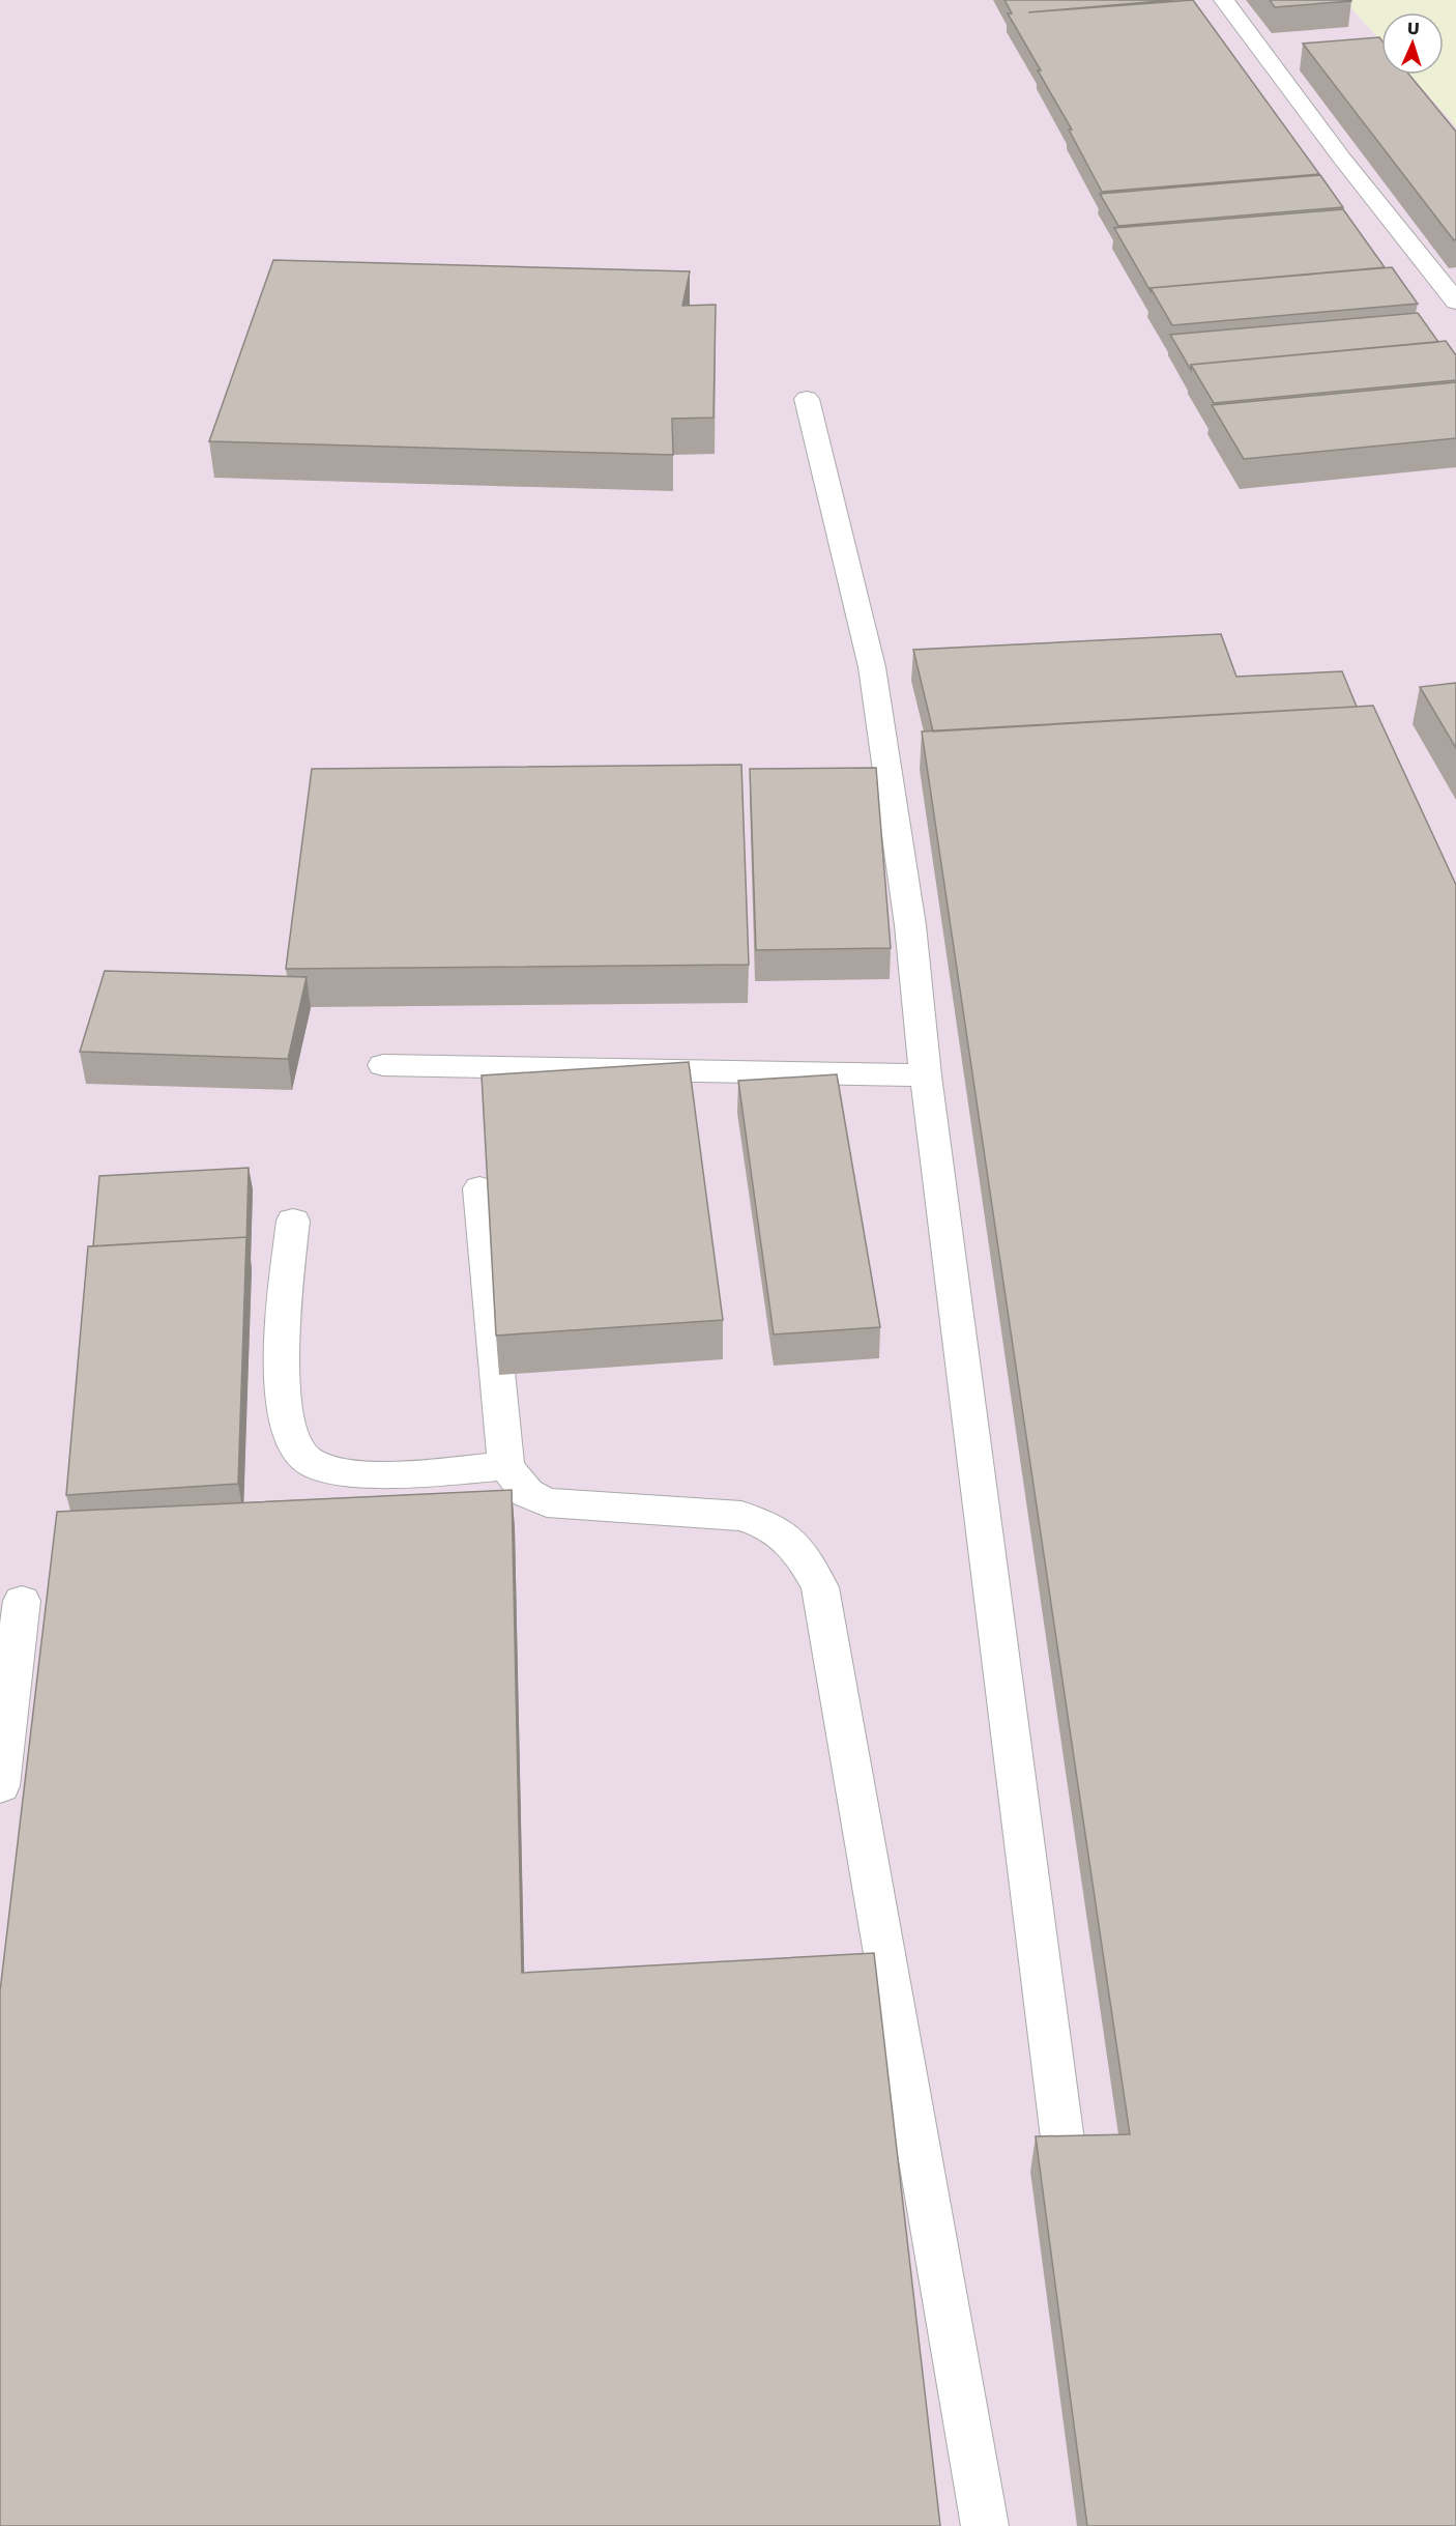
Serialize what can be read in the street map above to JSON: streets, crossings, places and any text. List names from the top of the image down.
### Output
{
  "north": "top"
}
